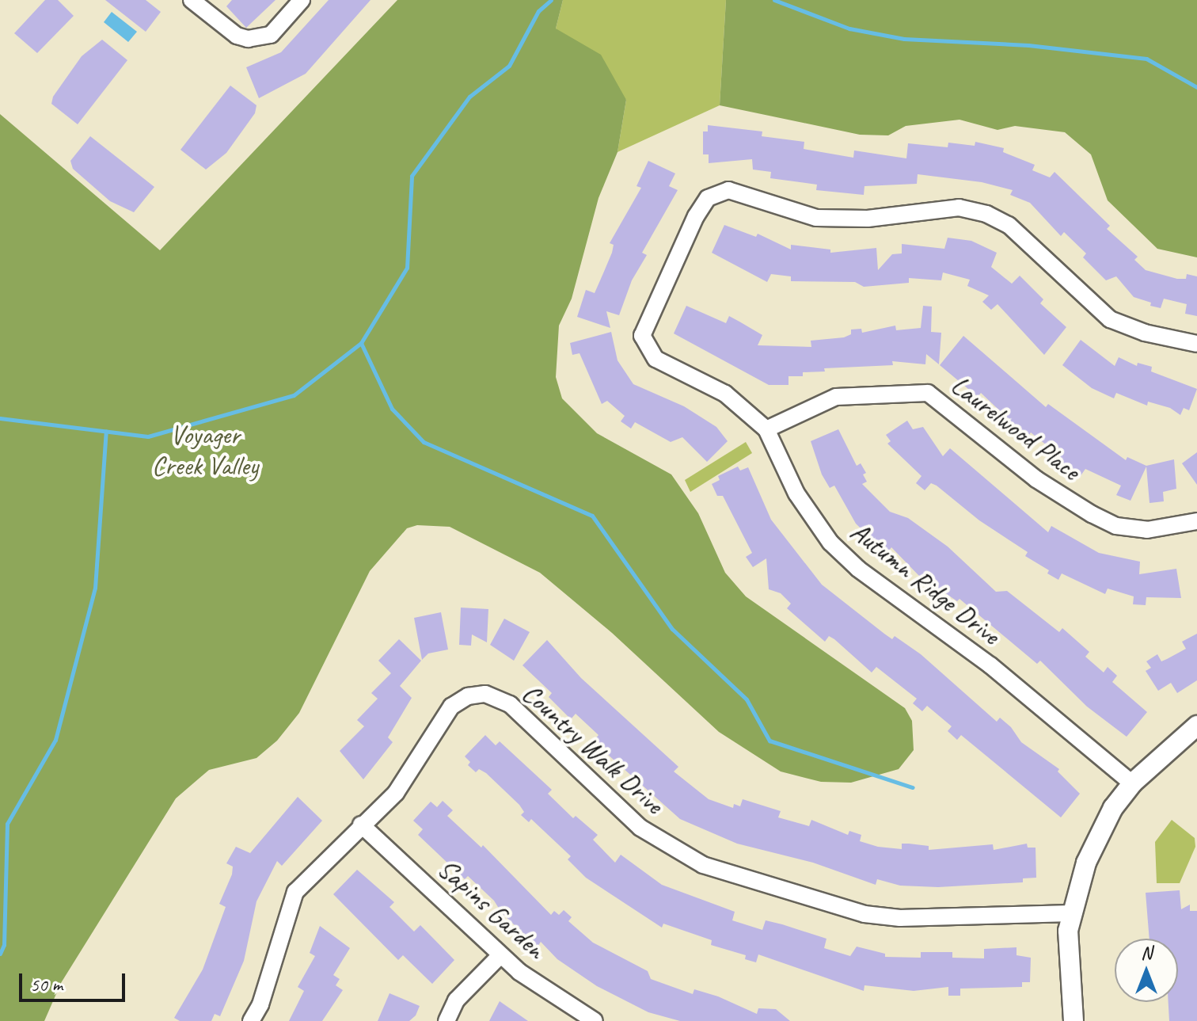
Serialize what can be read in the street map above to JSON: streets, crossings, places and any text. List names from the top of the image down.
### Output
{
  "streets": {
    "street": [
      "Laurelwood Place",
      "Autumn Ridge Drive",
      "Country Walk Drive",
      "Sapins Garden"
    ]
  },
  "crossings": [
    ["Laurelwood Place", "Autumn Ridge Drive"],
    ["Country Walk Drive", "Sapins Garden"]
  ],
  "parks": ["Voyager Creek Valley"],
  "scale_bar": "50 m",
  "north": "top"
}
